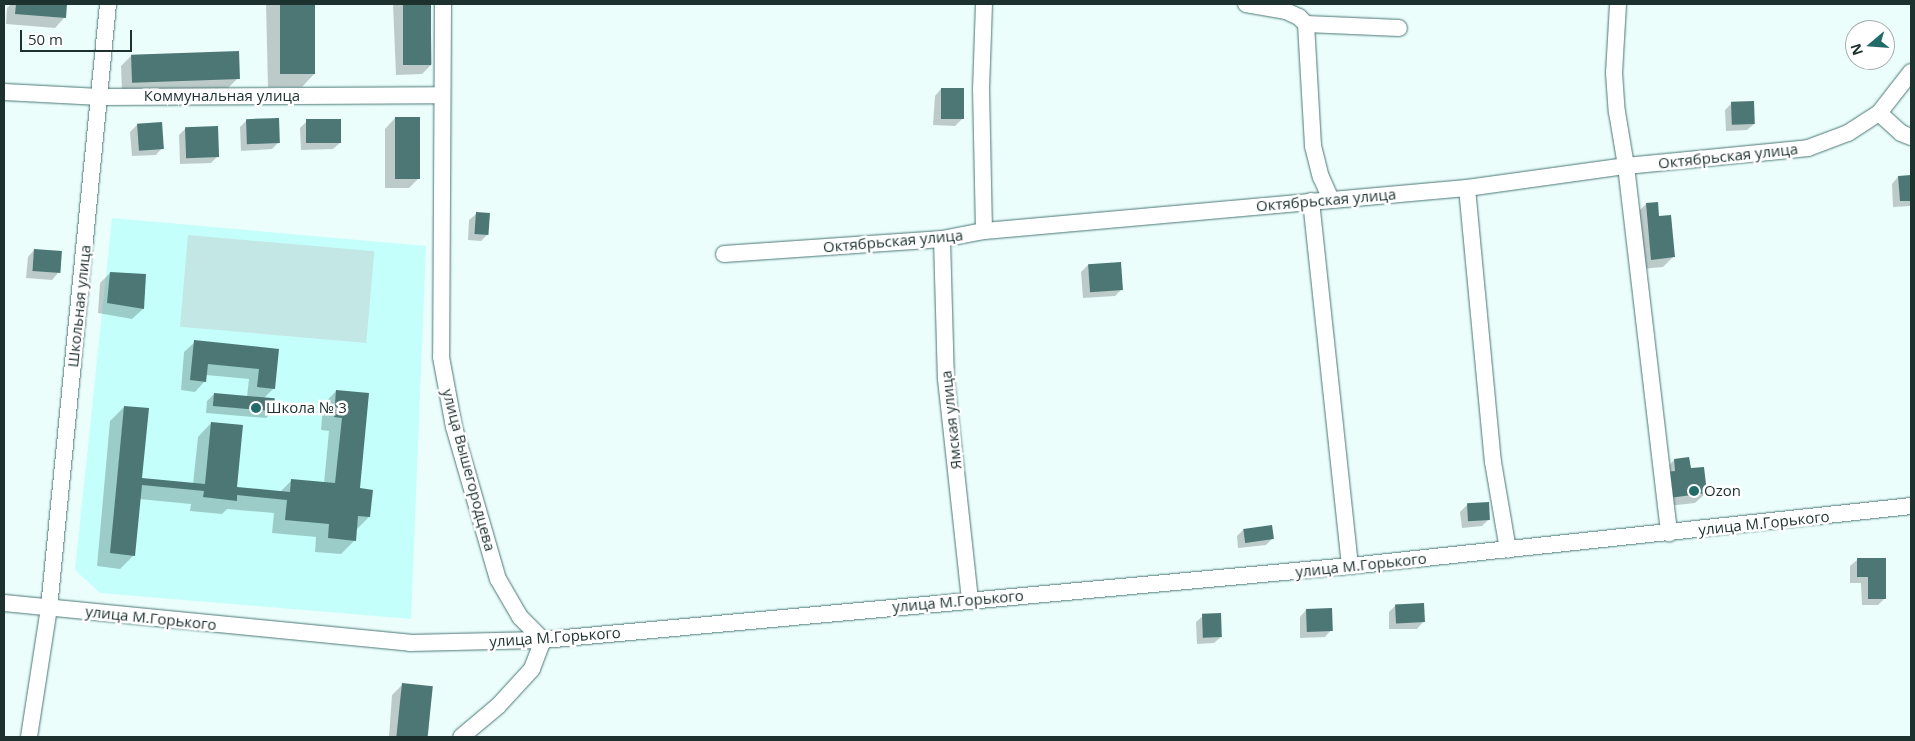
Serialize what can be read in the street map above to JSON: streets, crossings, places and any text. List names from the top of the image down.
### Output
{
  "streets": {
    "street": [
      "Коммунальная улица",
      "Октябрьская улица",
      "Школьная улица",
      "Ямская улица",
      "улица Вышегородцева",
      "улица М.Горького"
    ]
  },
  "crossings": [
    ["Коммунальная улица", "Школьная улица"],
    ["Коммунальная улица", "улица Вышегородцева"],
    ["Октябрьская улица", "Ямская улица"],
    ["Школьная улица", "улица М.Горького"],
    ["Ямская улица", "улица М.Горького"],
    ["улица Вышегородцева", "улица М.Горького"]
  ],
  "places": ["Школа № 3", "Ozon"],
  "scale_bar": "50 m",
  "north": "left"
}
